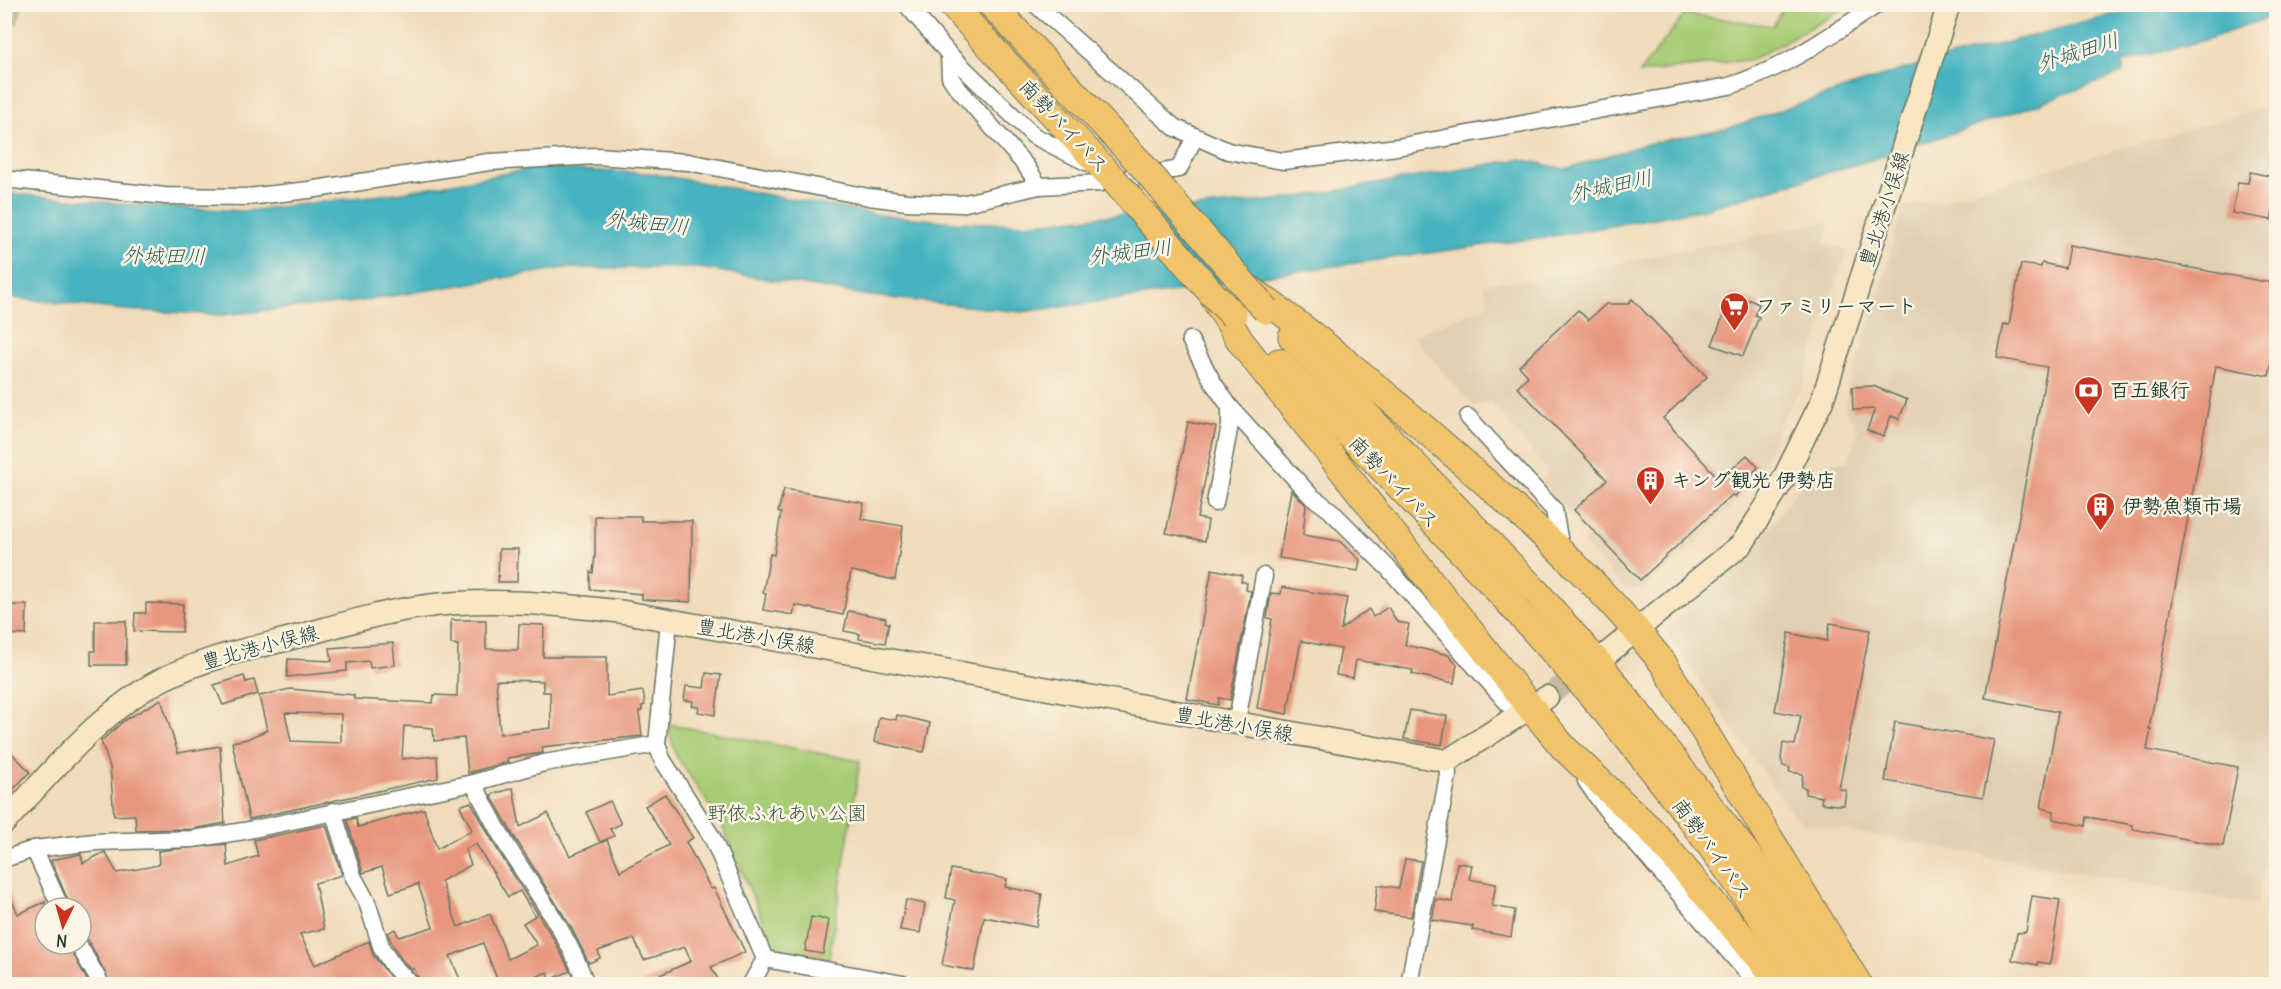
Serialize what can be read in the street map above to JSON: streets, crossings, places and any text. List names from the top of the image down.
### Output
{
  "streets": {
    "highway": ["南勢バイパス"],
    "main road": ["豊北港小俣線"]
  },
  "water": ["外城田川"],
  "parks": ["野依ふれあい公園"],
  "places": {
    "supermarket": ["ファミリーマート"],
    "bank": ["百五銀行"],
    "building": ["キング観光 伊勢店", "伊勢魚類市場"]
  },
  "north": "bottom"
}
